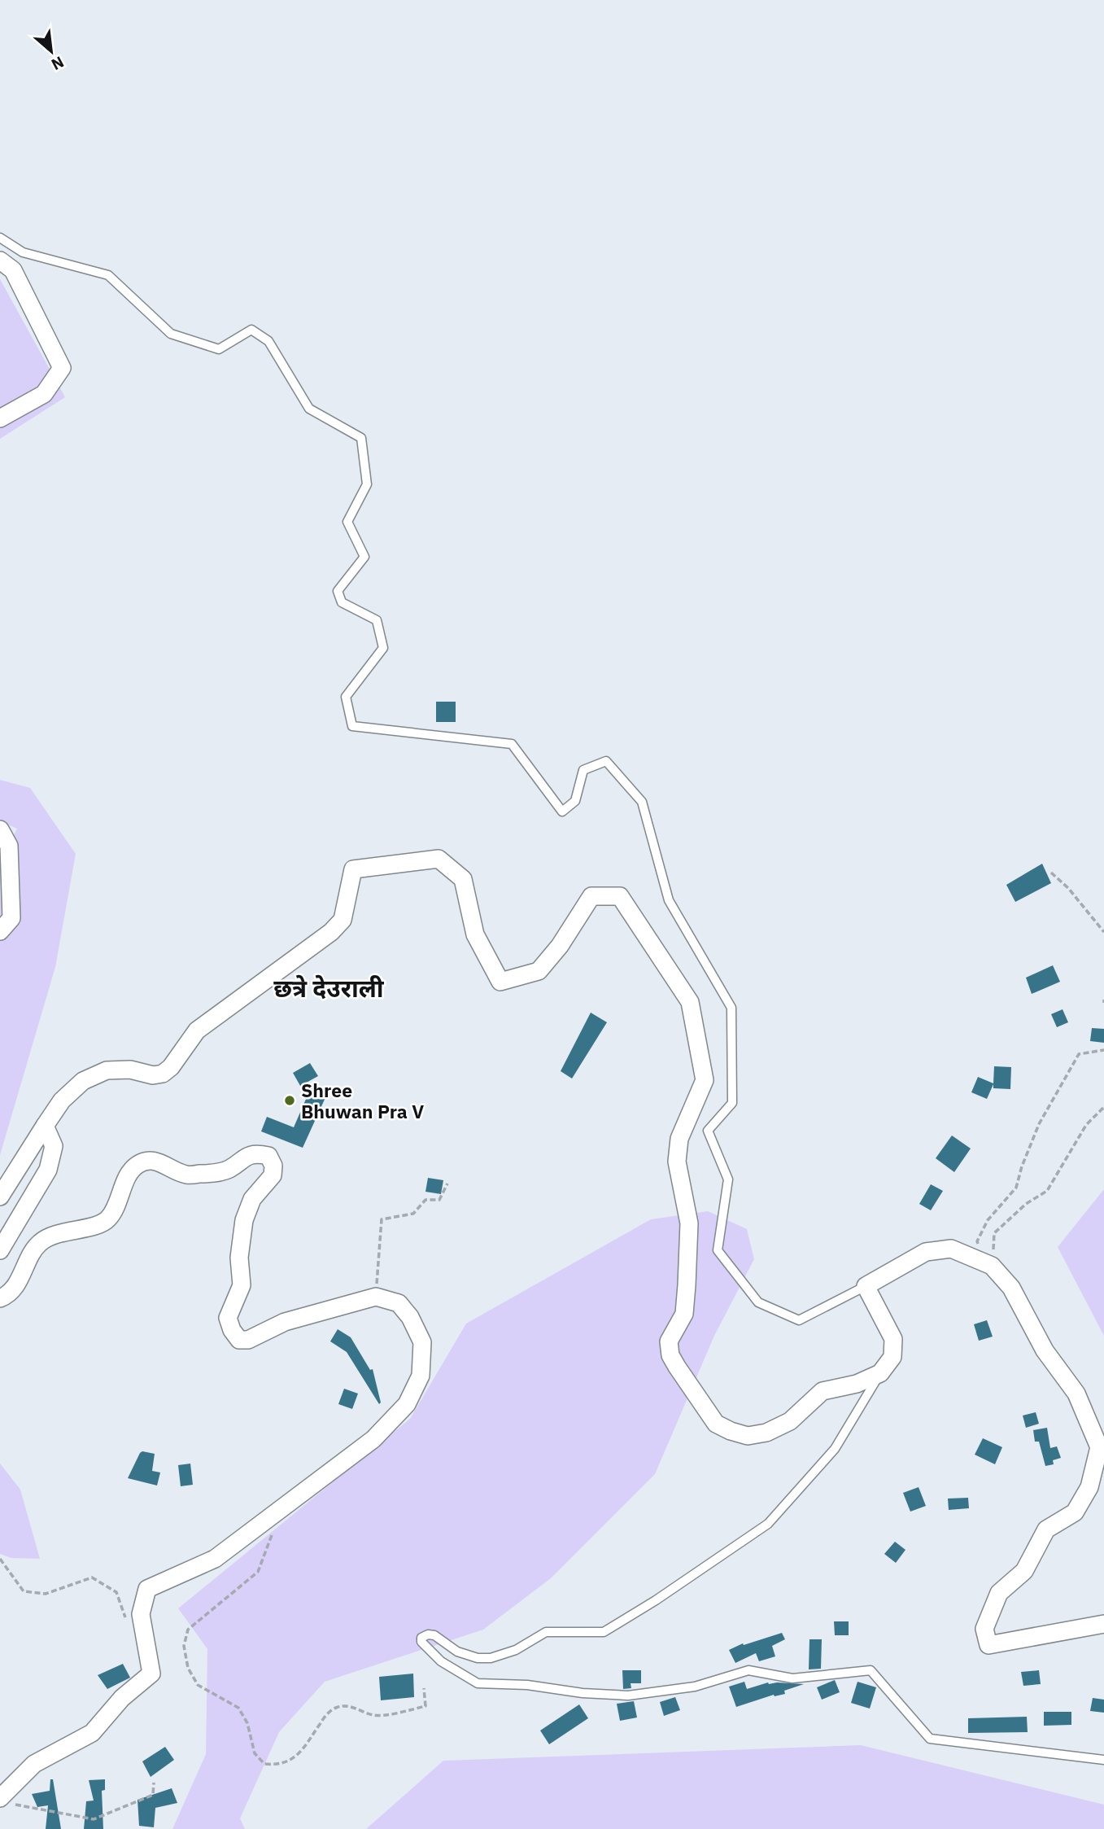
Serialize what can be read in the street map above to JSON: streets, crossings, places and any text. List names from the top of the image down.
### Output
{
  "districts": ["छत्रे देउराली"],
  "places": ["Shree Bhuwan Pra V"],
  "north": "bottom right"
}
